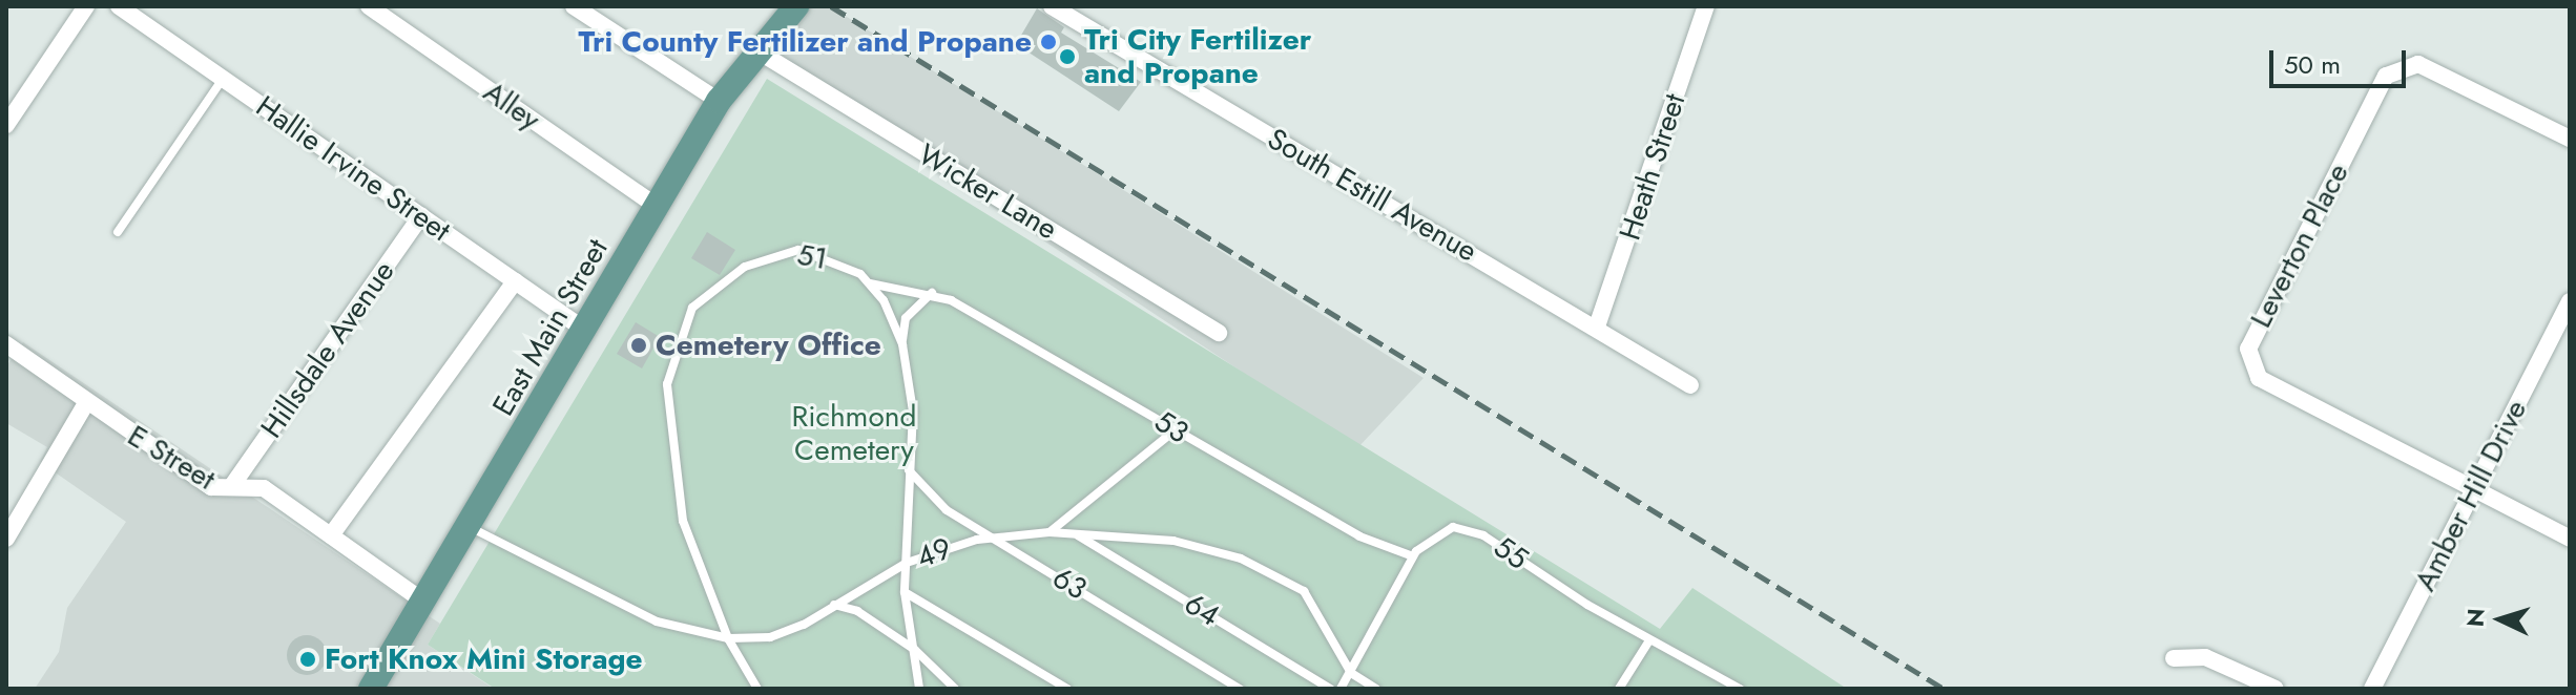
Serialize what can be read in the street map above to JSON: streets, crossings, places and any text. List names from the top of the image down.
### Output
{
  "streets": {
    "main road": ["East Main Street"],
    "street": [
      "Alley",
      "Heath Street",
      "Hallie Irvine Street",
      "Wicker Lane",
      "South Estill Avenue",
      "Leverton Place",
      "Hillsdale Avenue",
      "E Street",
      "Amber Hill Drive"
    ],
    "lane": [
      "51",
      "53",
      "49",
      "55",
      "63",
      "64"
    ]
  },
  "crossings": [
    ["Alley", "East Main Street"],
    ["Heath Street", "South Estill Avenue"],
    ["Hallie Irvine Street", "East Main Street"],
    ["Hallie Irvine Street", "Hillsdale Avenue"],
    ["Wicker Lane", "East Main Street"],
    ["Leverton Place", "Amber Hill Drive"],
    ["51", "53"],
    ["51", "49"],
    ["51", "63"],
    ["East Main Street", "E Street"],
    ["East Main Street", "49"],
    ["Hillsdale Avenue", "E Street"],
    ["53", "55"],
    ["49", "55"],
    ["49", "63"],
    ["49", "64"]
  ],
  "parks": ["Richmond Cemetery"],
  "places": [
    "Tri County Fertilizer and Propane",
    "Tri City Fertilizer and Propane",
    "Cemetery Office",
    "Fort Knox Mini Storage"
  ],
  "scale_bar": "50 m",
  "north": "left"
}
